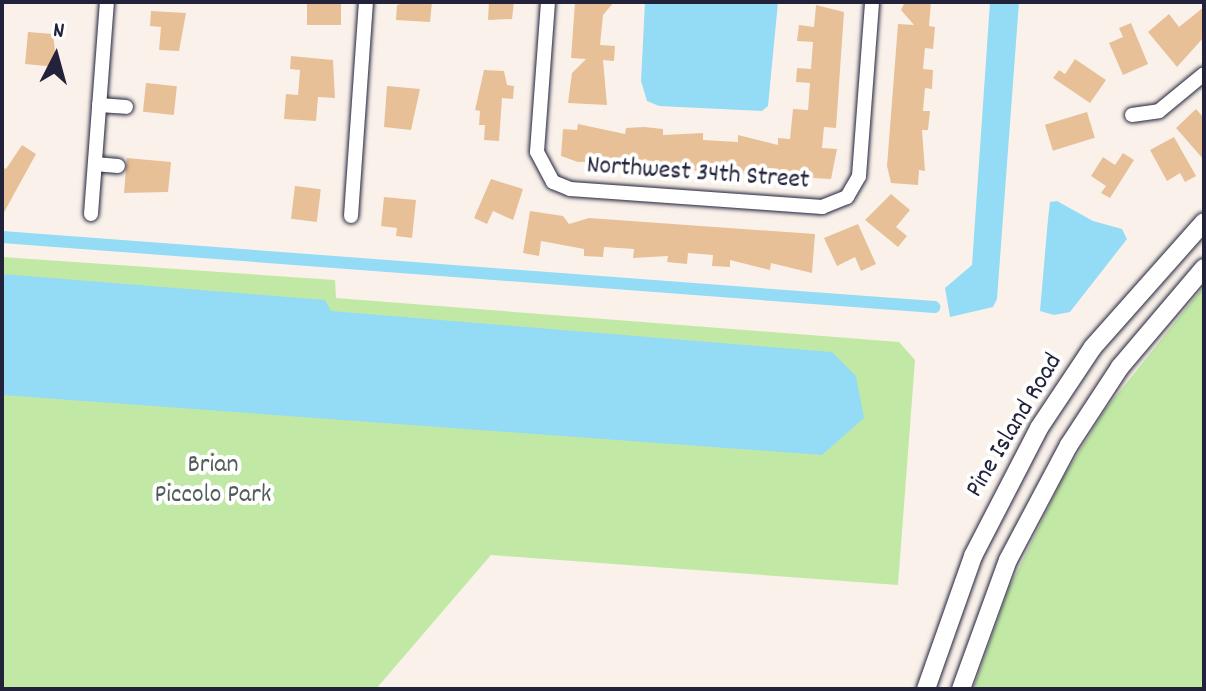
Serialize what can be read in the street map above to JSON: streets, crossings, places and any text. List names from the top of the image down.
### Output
{
  "streets": {
    "main road": ["Pine Island Road"],
    "street": ["Northwest 34th Street"]
  },
  "parks": ["Brian Piccolo Park"],
  "north": "top"
}
